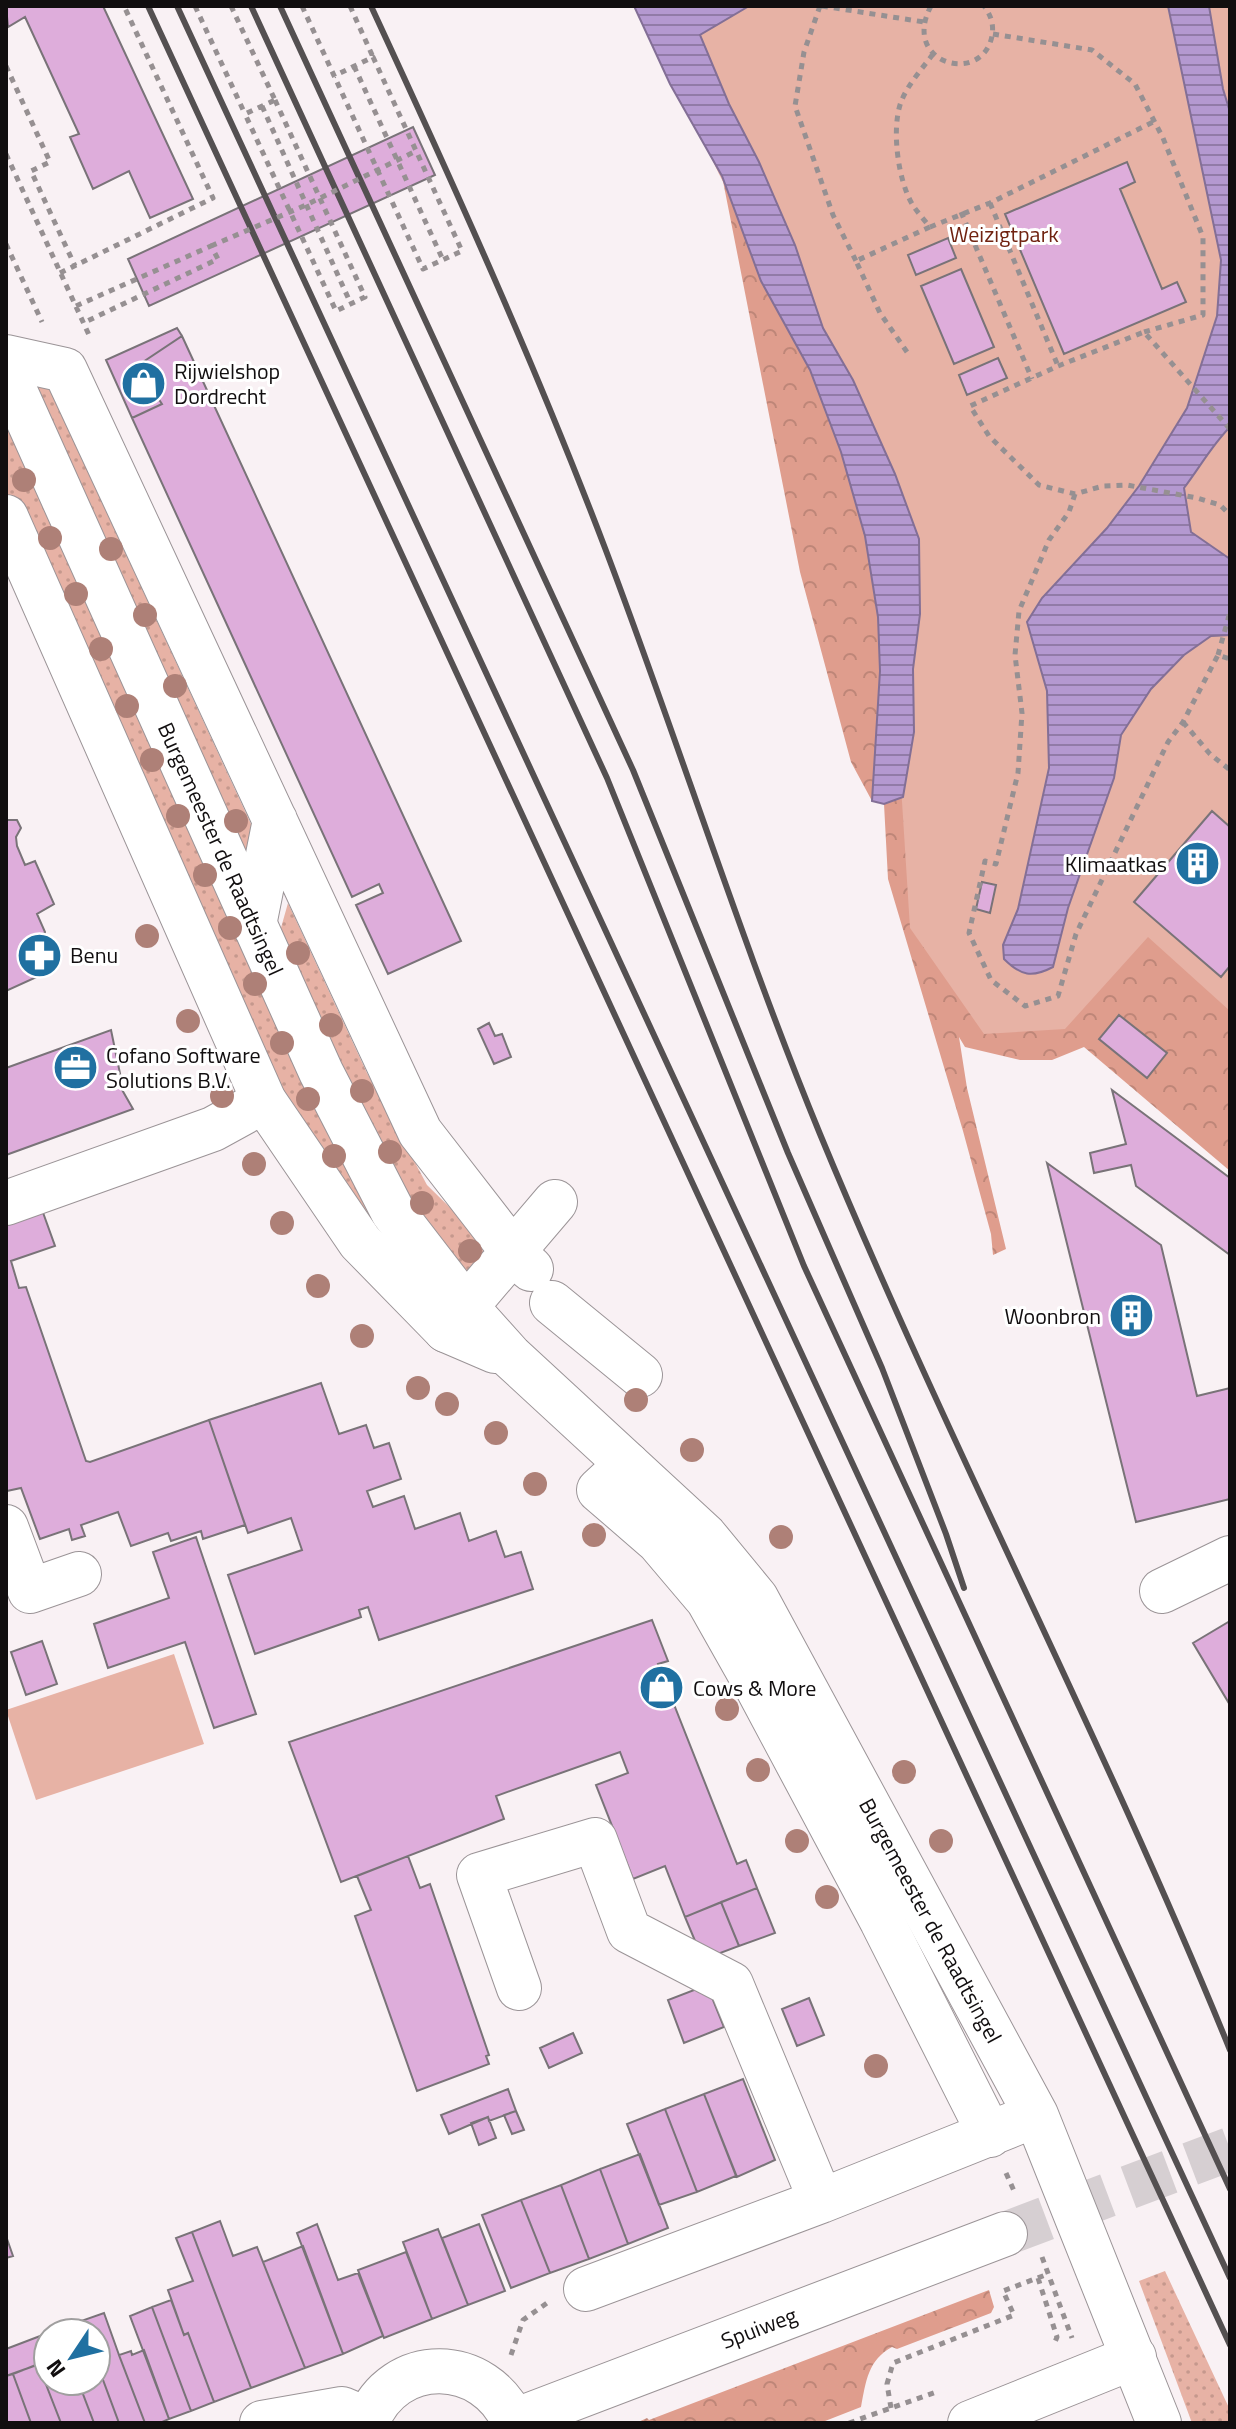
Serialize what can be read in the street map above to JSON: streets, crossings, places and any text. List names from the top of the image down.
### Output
{
  "streets": {
    "main road": ["Burgemeester de Raadtsingel", "Spuiweg"]
  },
  "parks": ["Weizigtpark"],
  "places": {
    "shop": ["Rijwielshop Dordrecht", "Cows & More"],
    "building": ["Klimaatkas", "Woonbron"],
    "pharmacy": ["Benu"],
    "office": ["Cofano Software Solutions B.V."]
  },
  "north": "bottom left"
}
